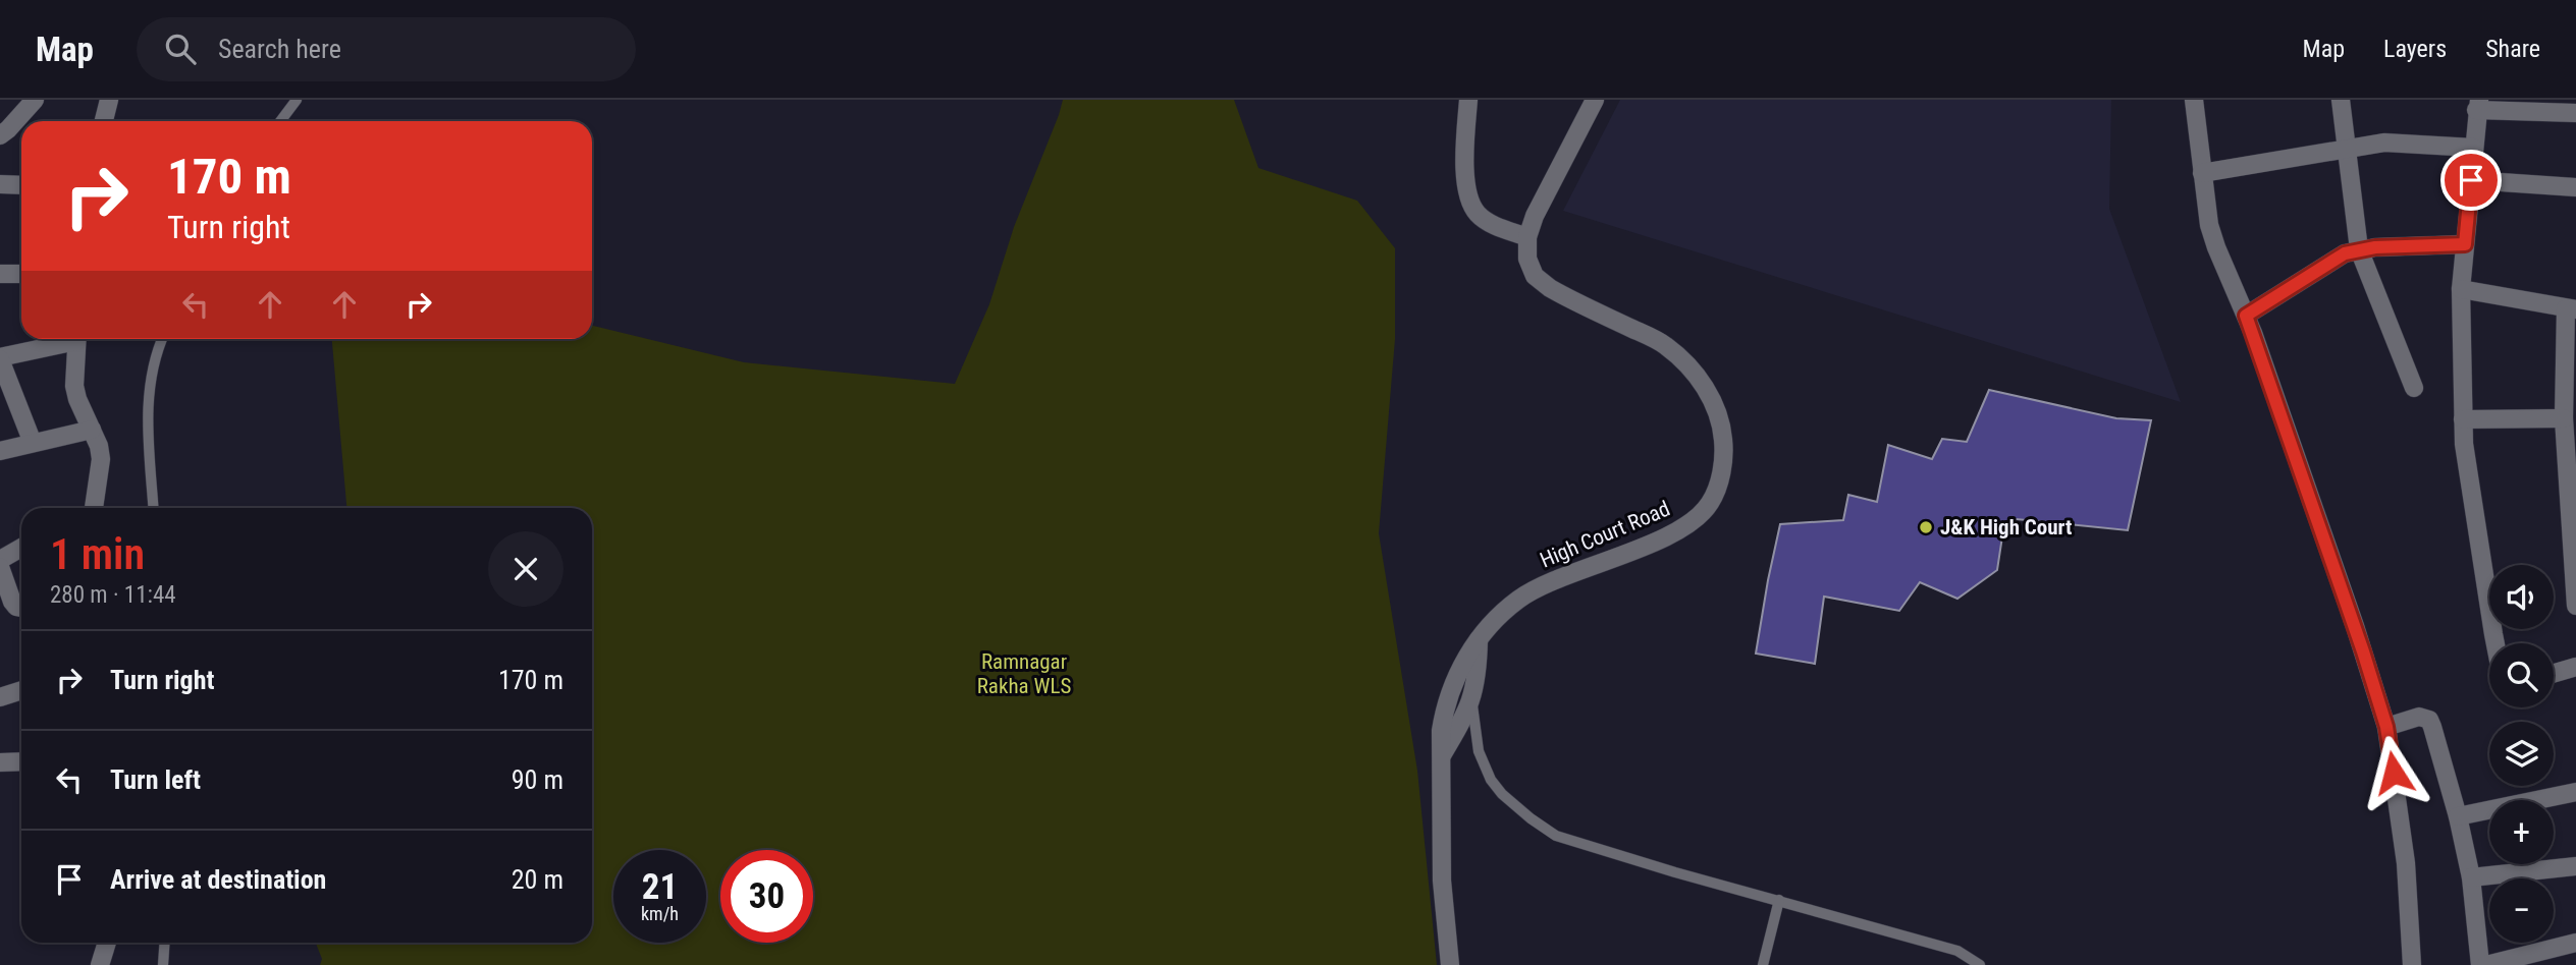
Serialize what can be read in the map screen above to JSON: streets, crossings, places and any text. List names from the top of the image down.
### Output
{
  "streets": {
    "street": ["High Court Road"]
  },
  "parks": ["Ramnagar Rakha WLS"],
  "places": ["J&K High Court"],
  "page": {
    "header": "Map",
    "search": "Search here",
    "nav": ["Map", "Layers", "Share"],
    "turn": ["170 m", "Turn right"],
    "heading": ["1 min", "280 m · 11:44"],
    "map_buttons": ["+", "−"],
    "list": [
      {
        "name": "Turn right",
        "value": "170 m"
      },
      {
        "name": "Turn left",
        "value": "90 m"
      },
      {
        "name": "Arrive at destination",
        "value": "20 m"
      }
    ],
    "speed": "21 km/h",
    "limit": "30"
  }
}
